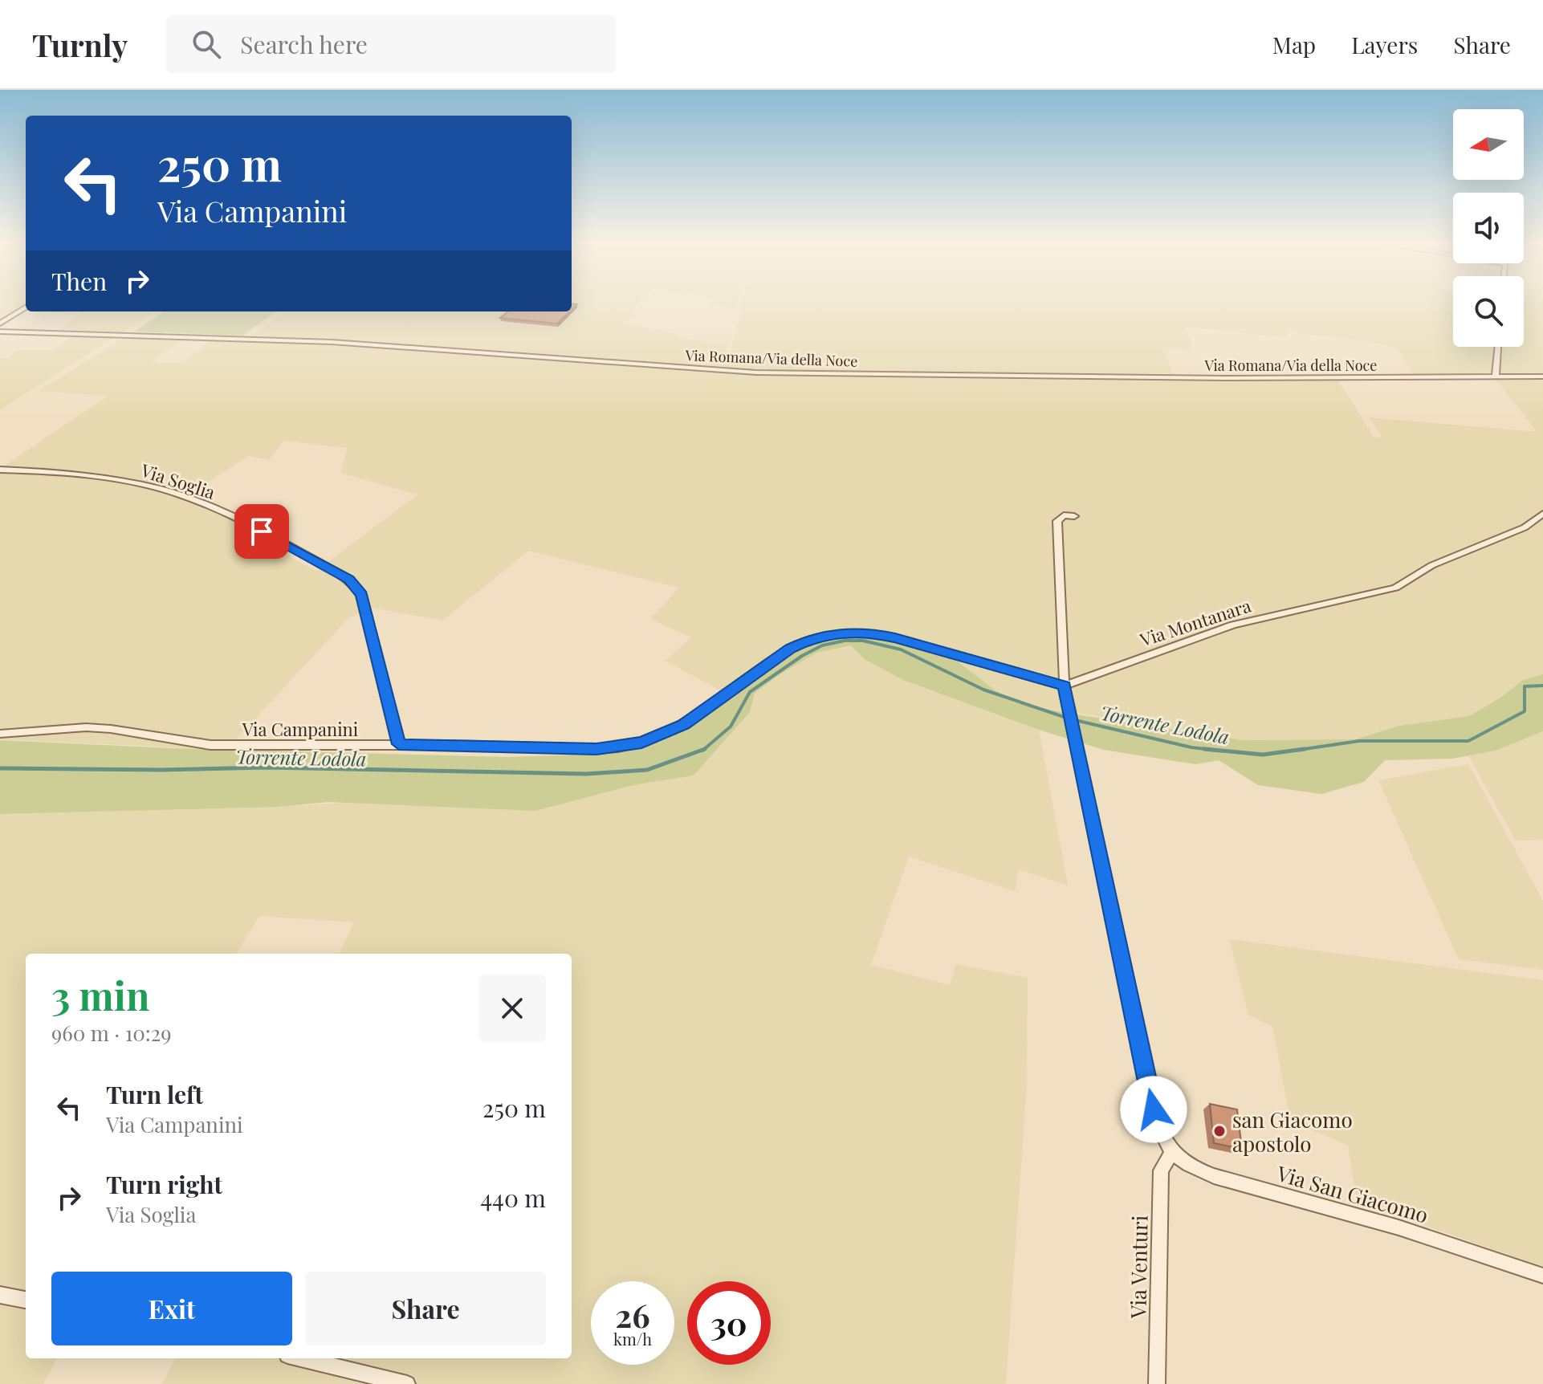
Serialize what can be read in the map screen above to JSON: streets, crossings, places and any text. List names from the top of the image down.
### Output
{
  "streets": {
    "street": [
      "Via Romana/Via della Noce",
      "Via Soglia",
      "Via Montanara",
      "Via Campanini",
      "Via San Giacomo",
      "Via Venturi"
    ]
  },
  "crossings": [
    ["Via Soglia", "Via Campanini"],
    ["Via Montanara", "Via Campanini"],
    ["Via San Giacomo", "Via Venturi"]
  ],
  "water": ["Torrente Lodola"],
  "places": ["san Giacomo apostolo"],
  "north": "left",
  "page": {
    "header": "Turnly",
    "search": "Search here",
    "nav": ["Map", "Layers", "Share"],
    "turn": ["250 m", "Via Campanini"],
    "then": "Then",
    "heading": ["3 min", "960 m · 10:29"],
    "list": [
      {
        "name": "Turn left",
        "note": "Via Campanini",
        "value": "250 m"
      },
      {
        "name": "Turn right",
        "note": "Via Soglia",
        "value": "440 m"
      }
    ],
    "buttons": ["Exit", "Share"],
    "speed": "26 km/h",
    "limit": "30"
  }
}
